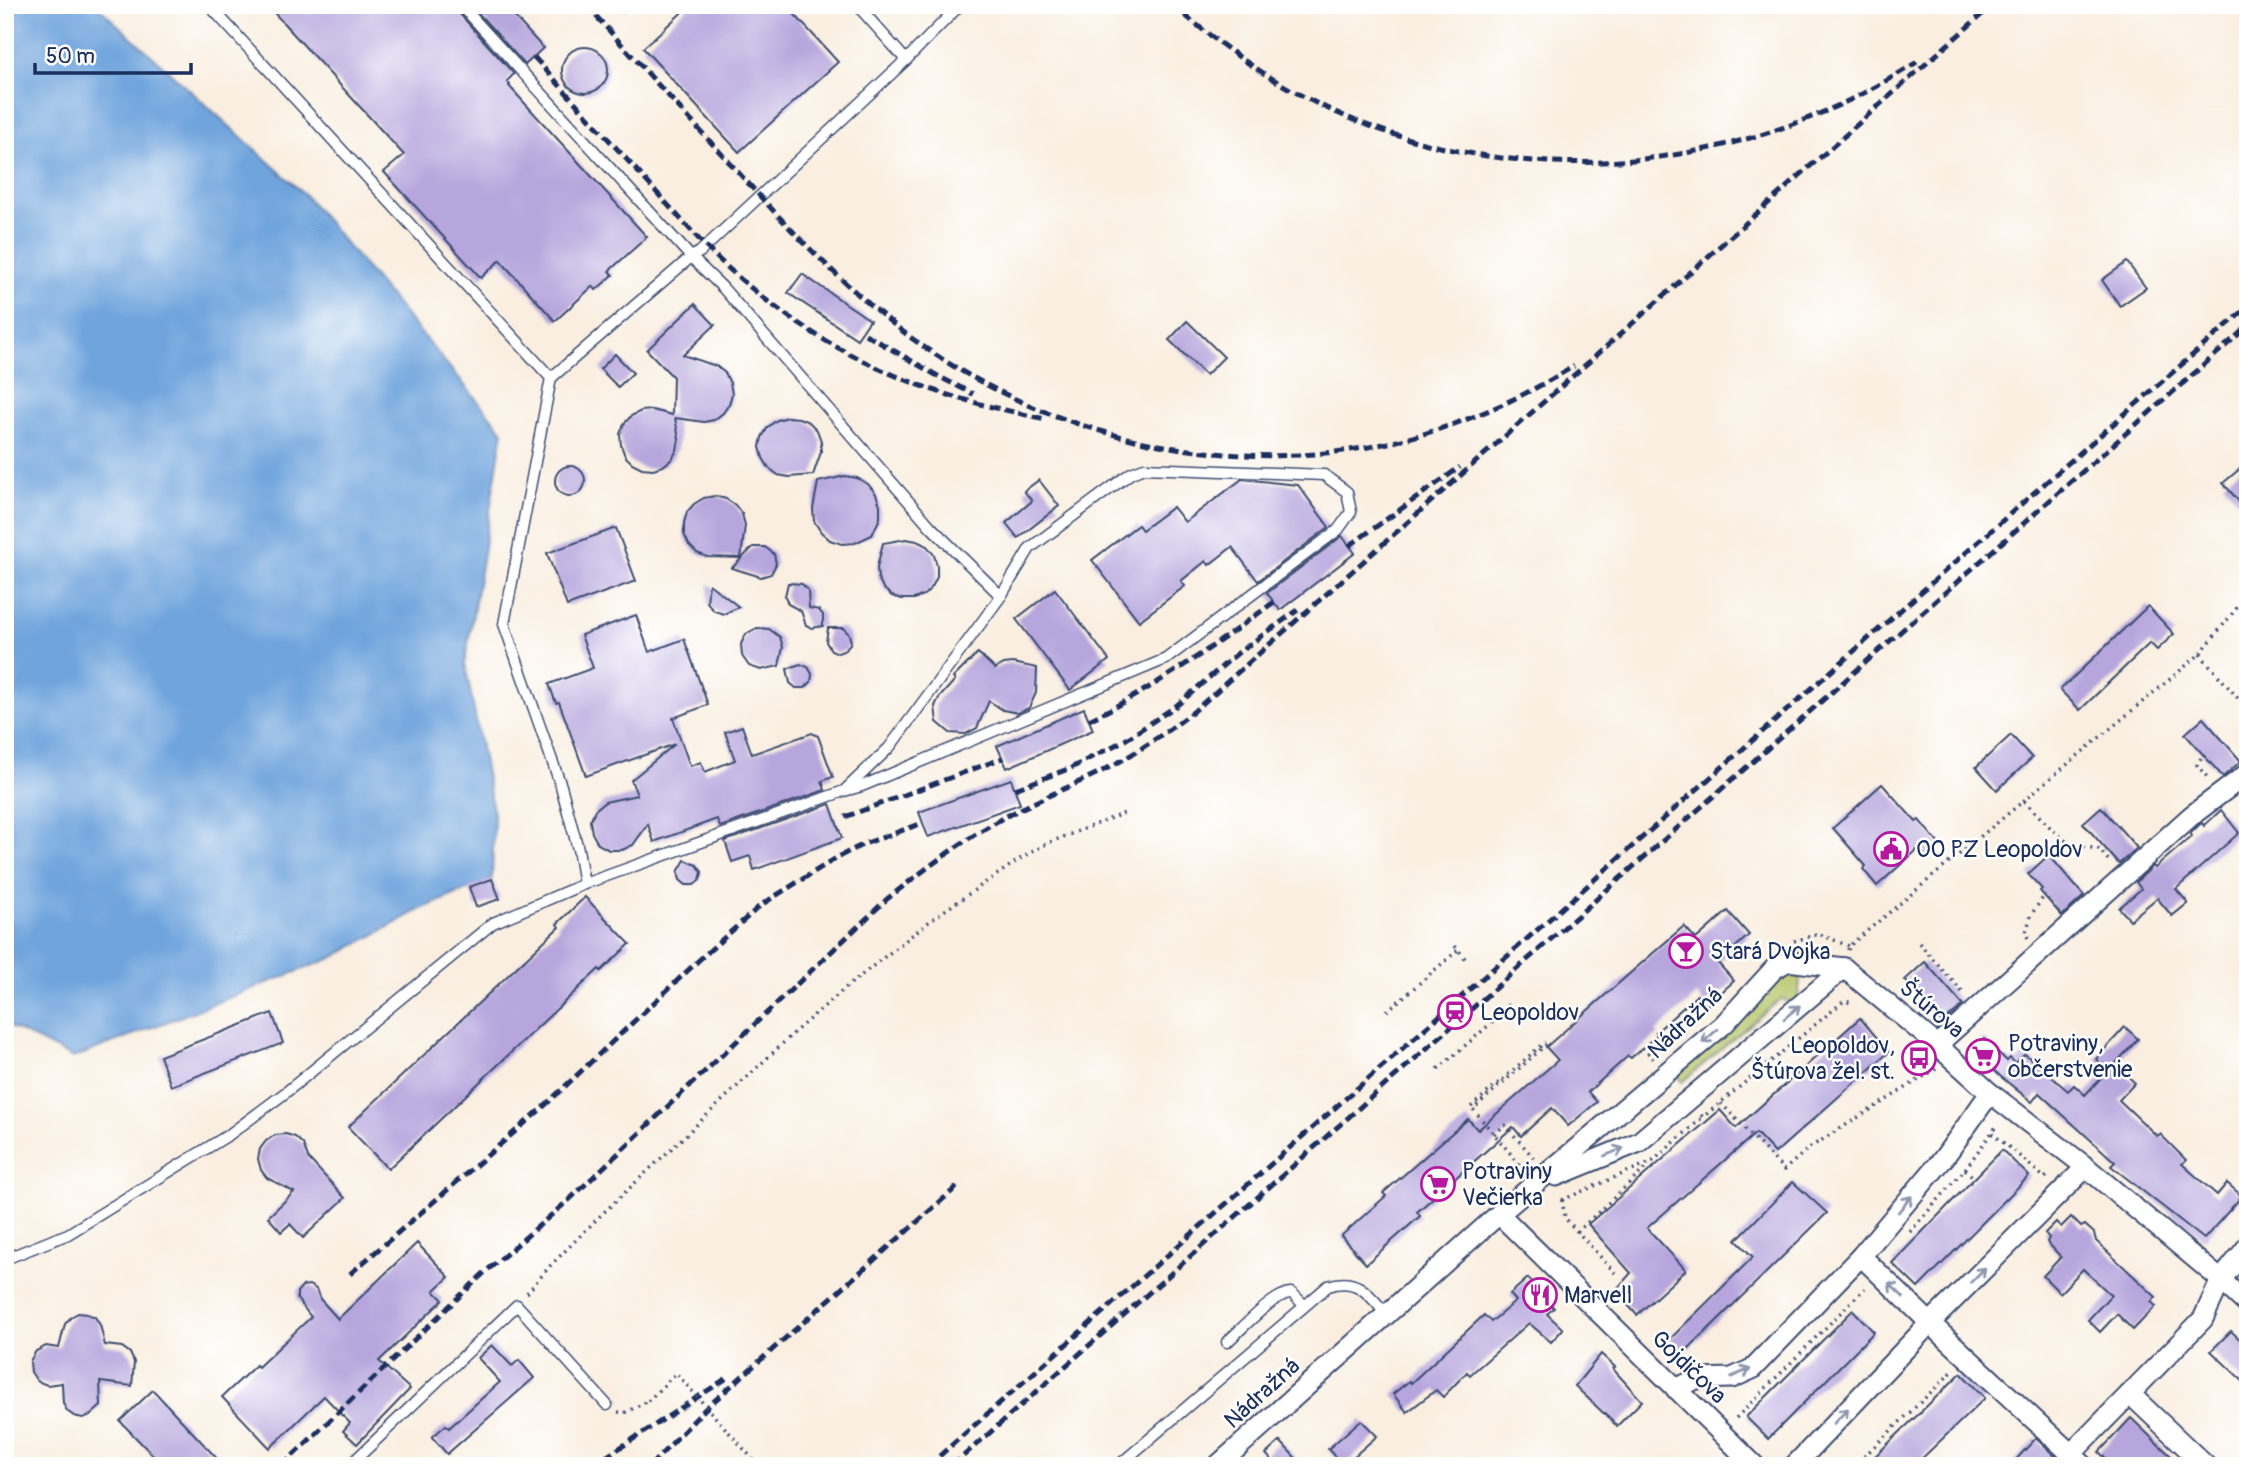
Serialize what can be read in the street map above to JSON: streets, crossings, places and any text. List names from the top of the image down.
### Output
{
  "streets": {
    "street": ["Štúrova", "Nádražná", "Gojdičova"]
  },
  "crossings": [
    ["Štúrova", "Nádražná"],
    ["Nádražná", "Gojdičova"]
  ],
  "places": {
    "public building": ["OO PZ Leopoldov"],
    "bar": ["Stará Dvojka"],
    "station": ["Leopoldov"],
    "supermarket": ["Potraviny, občerstvenie", "Potraviny Večierka"],
    "bus stop": ["Leopoldov, Štúrova žel. st."],
    "restaurant": ["Marvell"]
  },
  "scale_bar": "50 m"
}
